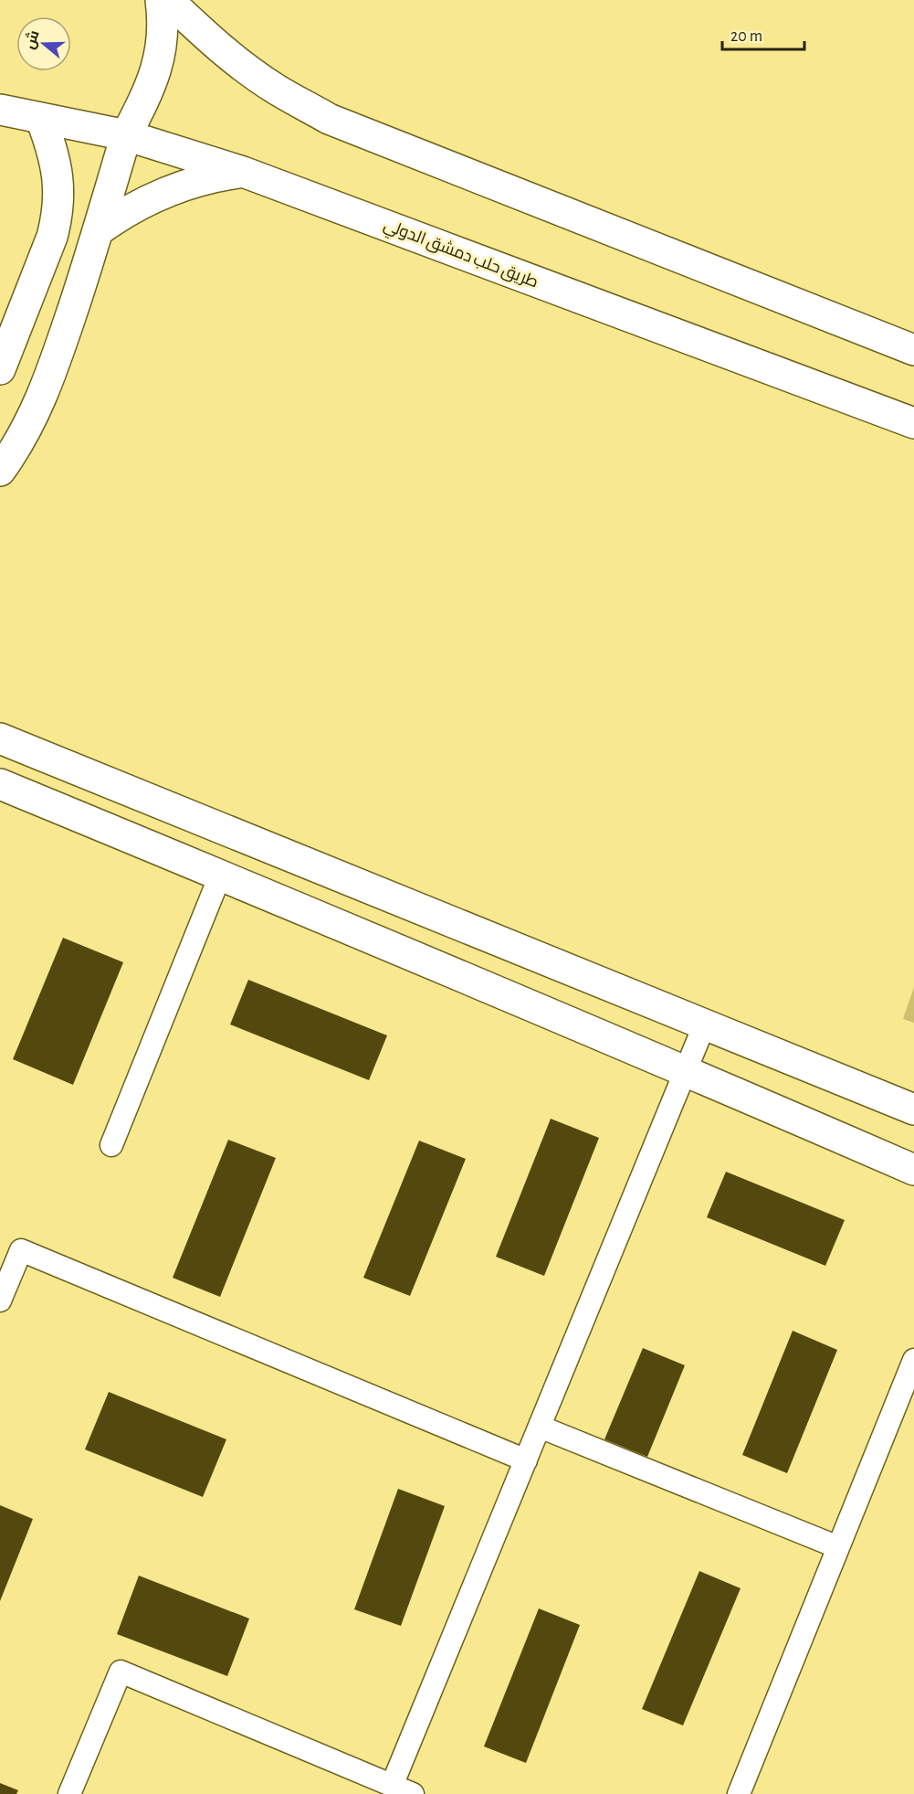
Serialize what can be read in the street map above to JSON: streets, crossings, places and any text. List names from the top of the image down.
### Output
{
  "streets": {
    "main road": ["طريق حلب دمشق الدولي"]
  },
  "scale_bar": "20 m",
  "north": "left"
}
